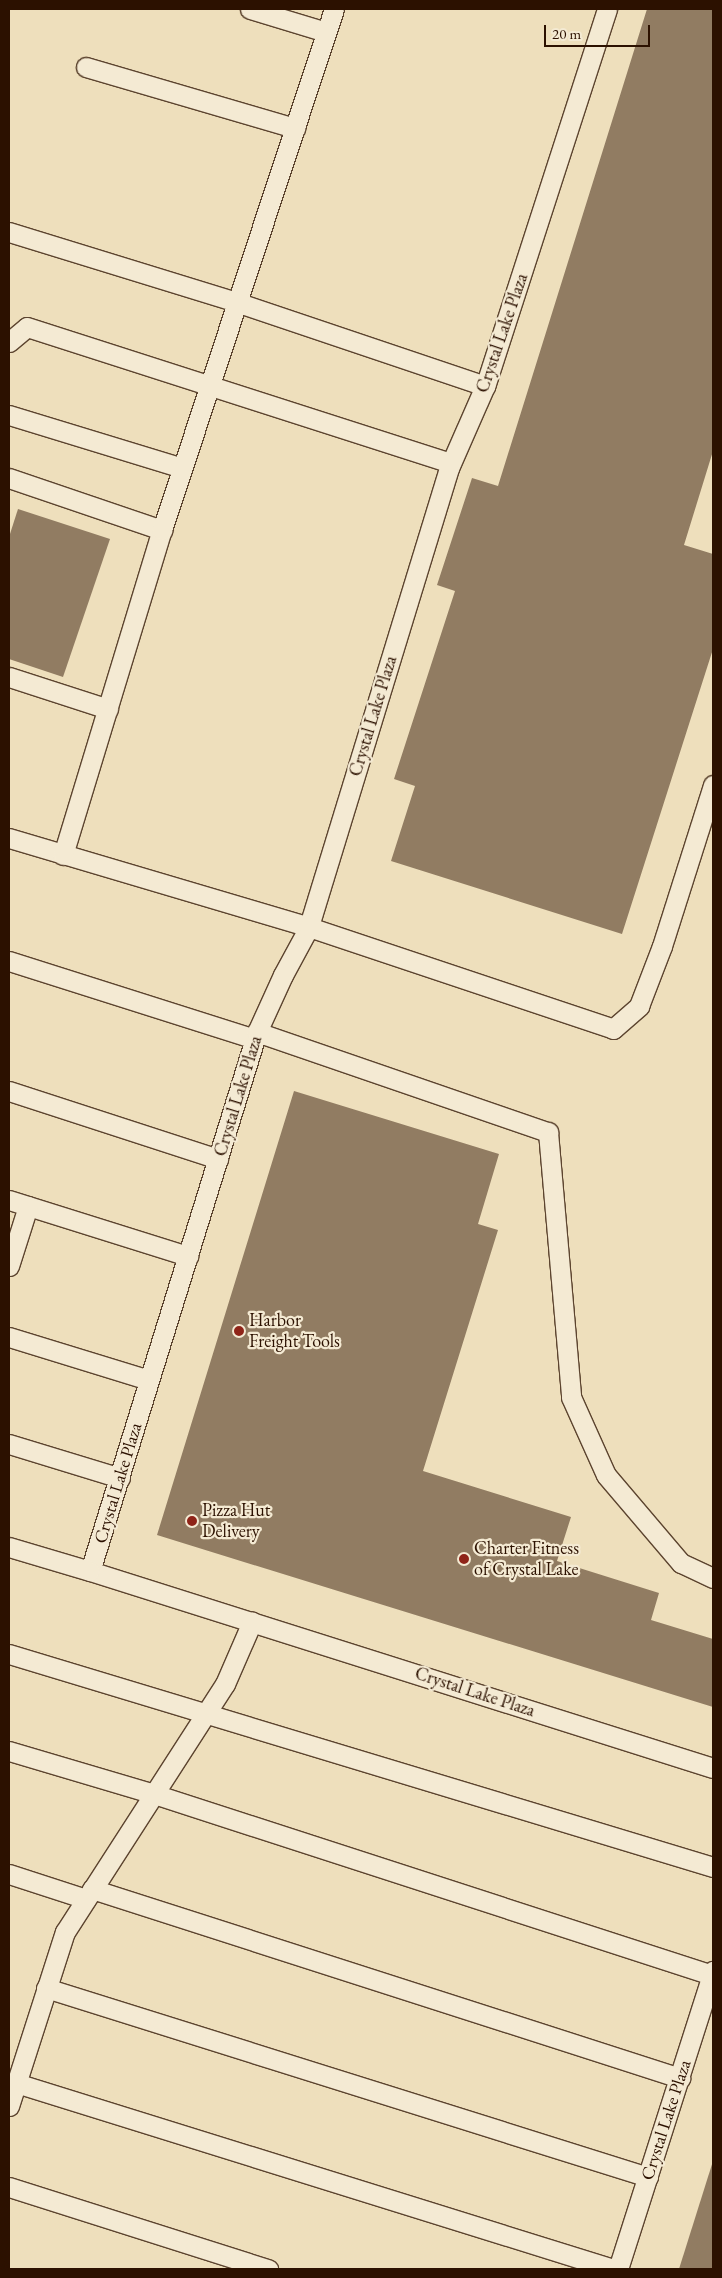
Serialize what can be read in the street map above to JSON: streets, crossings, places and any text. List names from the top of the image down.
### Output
{
  "streets": {
    "lane": ["Crystal Lake Plaza"]
  },
  "places": ["Harbor Freight Tools", "Pizza Hut Delivery", "Charter Fitness of Crystal Lake"],
  "scale_bar": "20 m"
}
